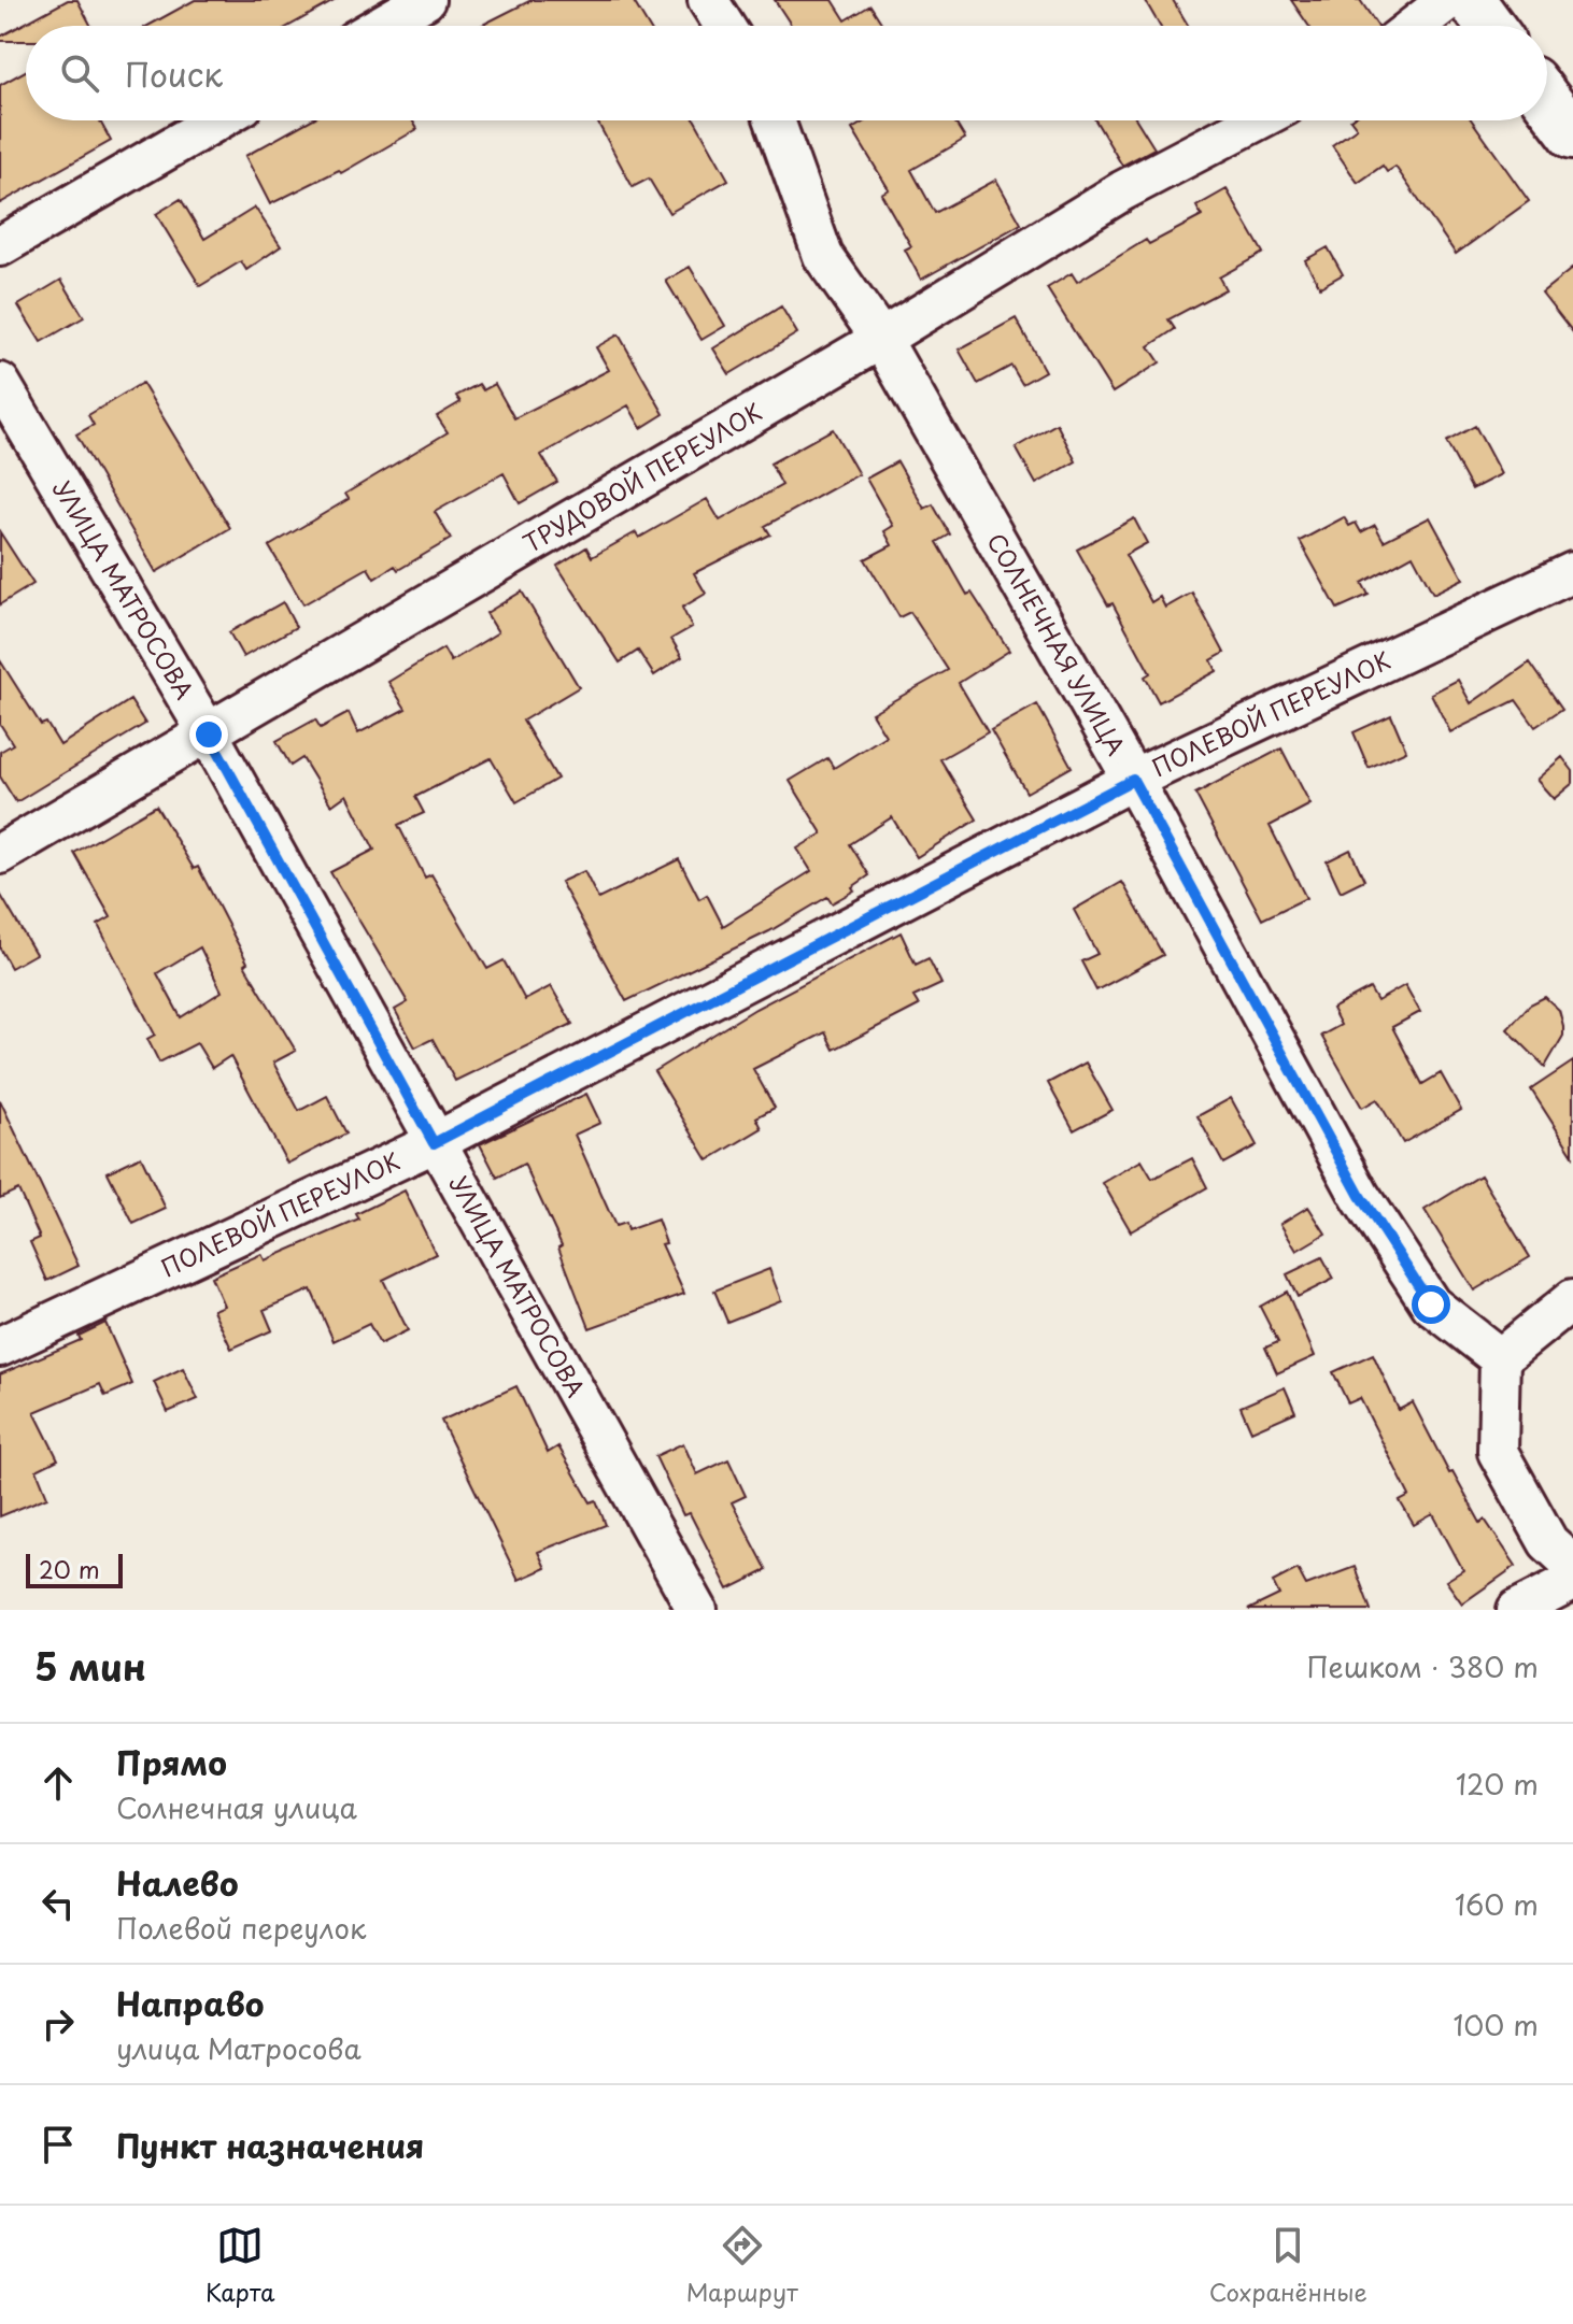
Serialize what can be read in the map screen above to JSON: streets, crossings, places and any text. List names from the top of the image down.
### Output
{
  "streets": {
    "street": [
      "ТРУДОВОЙ ПЕРЕУЛОК",
      "УЛИЦА МАТРОСОВА",
      "СОЛНЕЧНАЯ УЛИЦА",
      "ПОЛЕВОЙ ПЕРЕУЛОК"
    ]
  },
  "crossings": [
    ["ТРУДОВОЙ ПЕРЕУЛОК", "УЛИЦА МАТРОСОВА"],
    ["ТРУДОВОЙ ПЕРЕУЛОК", "СОЛНЕЧНАЯ УЛИЦА"],
    ["УЛИЦА МАТРОСОВА", "ПОЛЕВОЙ ПЕРЕУЛОК"],
    ["СОЛНЕЧНАЯ УЛИЦА", "ПОЛЕВОЙ ПЕРЕУЛОК"]
  ],
  "scale_bar": "20 m",
  "page": {
    "search": "Поиск",
    "scale": "20 m",
    "heading": ["5 мин", "Пешком · 380 m"],
    "list": [
      ["Прямо", "Солнечная улица", "120 m"],
      ["Налево", "Полевой переулок", "160 m"],
      ["Направо", "улица Матросова", "100 m"],
      "Пункт назначения"
    ],
    "nav": ["Карта", "Маршрут", "Сохранённые"]
  }
}
